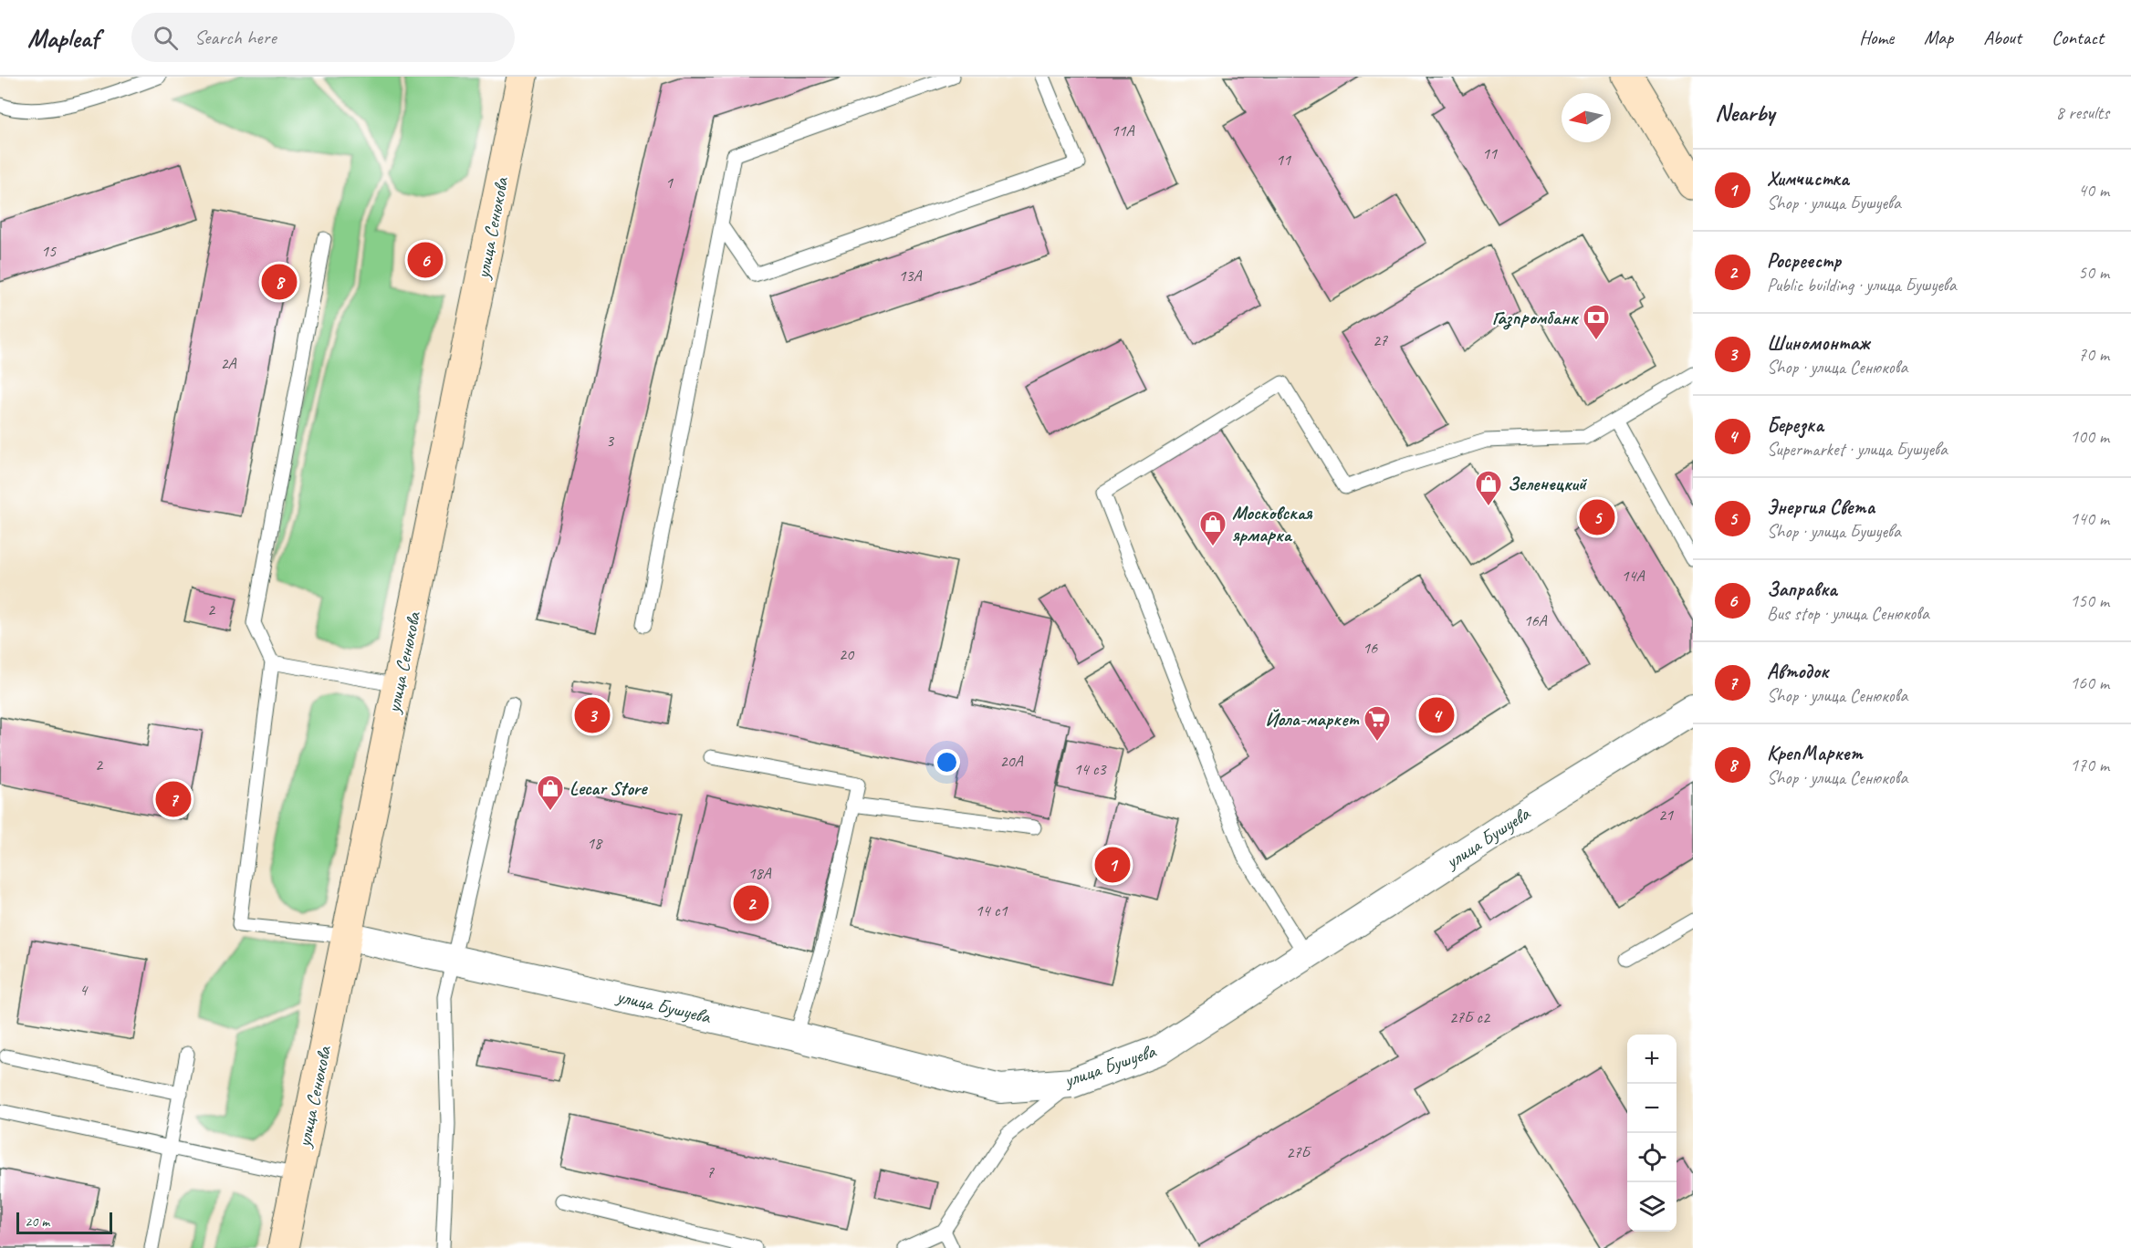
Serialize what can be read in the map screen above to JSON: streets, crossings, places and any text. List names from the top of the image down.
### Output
{
  "streets": {
    "main road": ["улица Сенюкова"],
    "street": ["улица Бушуева"]
  },
  "crossings": [
    ["улица Сенюкова", "улица Бушуева"]
  ],
  "places": {
    "bank": ["Газпромбанк"],
    "shop": ["Зеленецкий", "Московская ярмарка", "Lecar Store"],
    "supermarket": ["Йола-маркет"]
  },
  "house_numbers": [
    "11А",
    "11",
    "11",
    "1",
    "15",
    "13А",
    "27",
    "2А",
    "3",
    "14А",
    "2",
    "16А",
    "16",
    "20",
    "20А",
    "2",
    "14 с3",
    "21",
    "18",
    "18А",
    "14 с1",
    "4",
    "27Б с2",
    "27Б",
    "7"
  ],
  "scale_bar": "20 m",
  "north": "left",
  "page": {
    "header": "Mapleaf",
    "search": "Search here",
    "nav": [
      "Home",
      "Map",
      "About",
      "Contact"
    ],
    "heading": ["Nearby", "8 results"],
    "list": [
      {
        "mark": "1",
        "name": "Химчистка",
        "note": "Shop · улица Бушуева",
        "value": "40 m"
      },
      {
        "mark": "2",
        "name": "Росреестр",
        "note": "Public building · улица Бушуева",
        "value": "50 m"
      },
      {
        "mark": "3",
        "name": "Шиномонтаж",
        "note": "Shop · улица Сенюкова",
        "value": "70 m"
      },
      {
        "mark": "4",
        "name": "Березка",
        "note": "Supermarket · улица Бушуева",
        "value": "100 m"
      },
      {
        "mark": "5",
        "name": "Энергия Света",
        "note": "Shop · улица Бушуева",
        "value": "140 m"
      },
      {
        "mark": "6",
        "name": "Заправка",
        "note": "Bus stop · улица Сенюкова",
        "value": "150 m"
      },
      {
        "mark": "7",
        "name": "Автодок",
        "note": "Shop · улица Сенюкова",
        "value": "160 m"
      },
      {
        "mark": "8",
        "name": "КрепМаркет",
        "note": "Shop · улица Сенюкова",
        "value": "170 m"
      }
    ],
    "pins": [
      "6",
      "8",
      "5",
      "3",
      "4",
      "7",
      "1",
      "2"
    ],
    "map_buttons": ["+", "−"],
    "scale": "20 m"
  }
}
